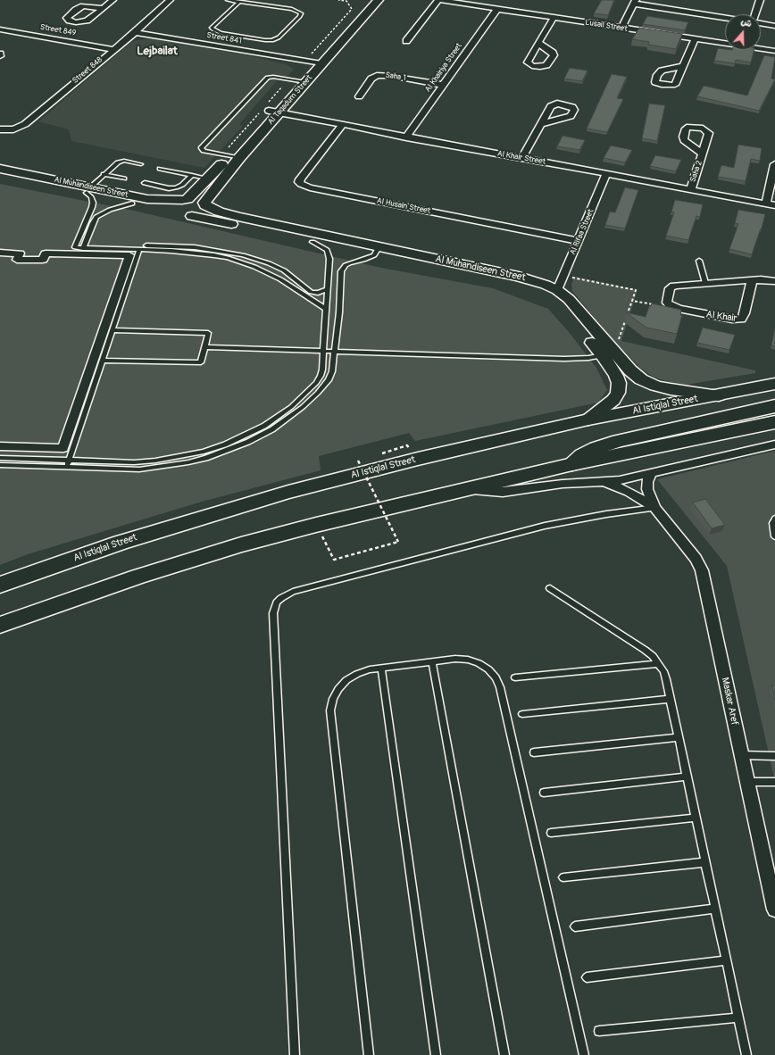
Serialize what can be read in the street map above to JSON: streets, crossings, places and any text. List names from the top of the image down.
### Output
{
  "streets": {
    "main road": ["Al Istiqlal Street"],
    "street": [
      "Lusail Street",
      "Street 849",
      "Street 841",
      "Al Khairiya Street",
      "Street 848",
      "Saha 1",
      "Al Taqadum Street",
      "Al Khair Street",
      "Saha 2",
      "Al Muhandiseen Street",
      "Al Husain Street",
      "Al Rifaa Street",
      "Al Khair",
      "Maskar Aref"
    ]
  },
  "crossings": [
    ["Lusail Street", "Al Khairiya Street"],
    ["Street 849", "Street 848"],
    ["Street 841", "Street 848"],
    ["Street 841", "Al Taqadum Street"],
    ["Al Khairiya Street", "Saha 1"],
    ["Al Khairiya Street", "Al Khair Street"],
    ["Al Taqadum Street", "Al Khair Street"],
    ["Al Taqadum Street", "Al Muhandiseen Street"],
    ["Al Khair Street", "Saha 2"],
    ["Al Khair Street", "Al Husain Street"],
    ["Al Khair Street", "Al Rifaa Street"],
    ["Al Muhandiseen Street", "Al Rifaa Street"],
    ["Al Muhandiseen Street", "Al Istiqlal Street"],
    ["Al Husain Street", "Al Rifaa Street"]
  ],
  "districts": ["Lejbailat"],
  "north": "top"
}
